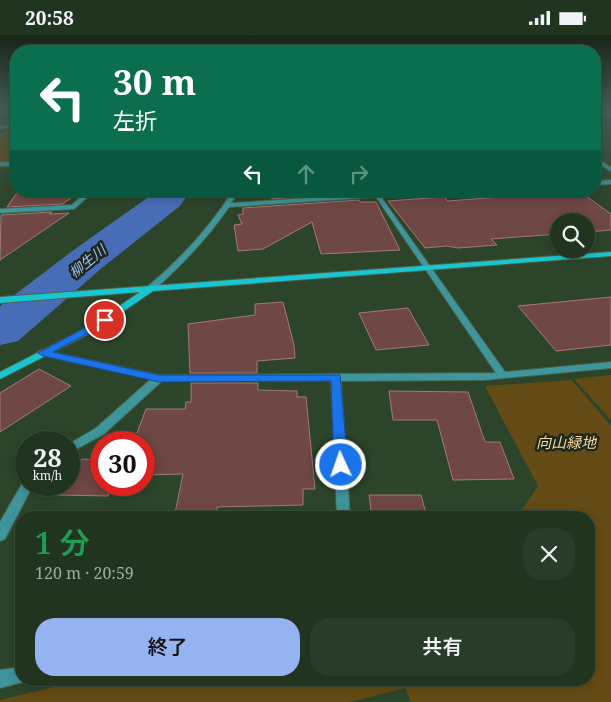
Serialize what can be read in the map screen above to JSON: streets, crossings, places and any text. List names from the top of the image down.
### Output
{
  "water": ["柳生川"],
  "parks": ["向山緑地"],
  "page": {
    "status": "20:58",
    "turn": ["30 m", "左折"],
    "speed": "28 km/h",
    "limit": "30",
    "heading": ["1 分", "120 m · 20:59"],
    "buttons": ["終了", "共有"]
  }
}
